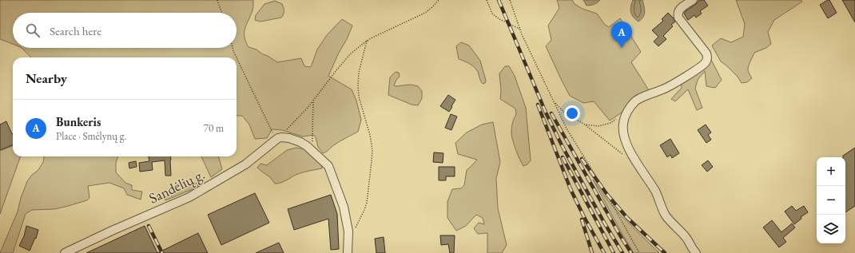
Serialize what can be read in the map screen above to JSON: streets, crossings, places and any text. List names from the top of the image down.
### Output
{
  "streets": {
    "street": ["Sandėlių g."]
  },
  "page": {
    "search": "Search here",
    "pins": "A",
    "heading": "Nearby",
    "list": [
      {
        "mark": "A",
        "name": "Bunkeris",
        "note": "Place · Smėlynų g.",
        "value": "70 m"
      }
    ],
    "map_buttons": ["+", "−"]
  }
}
